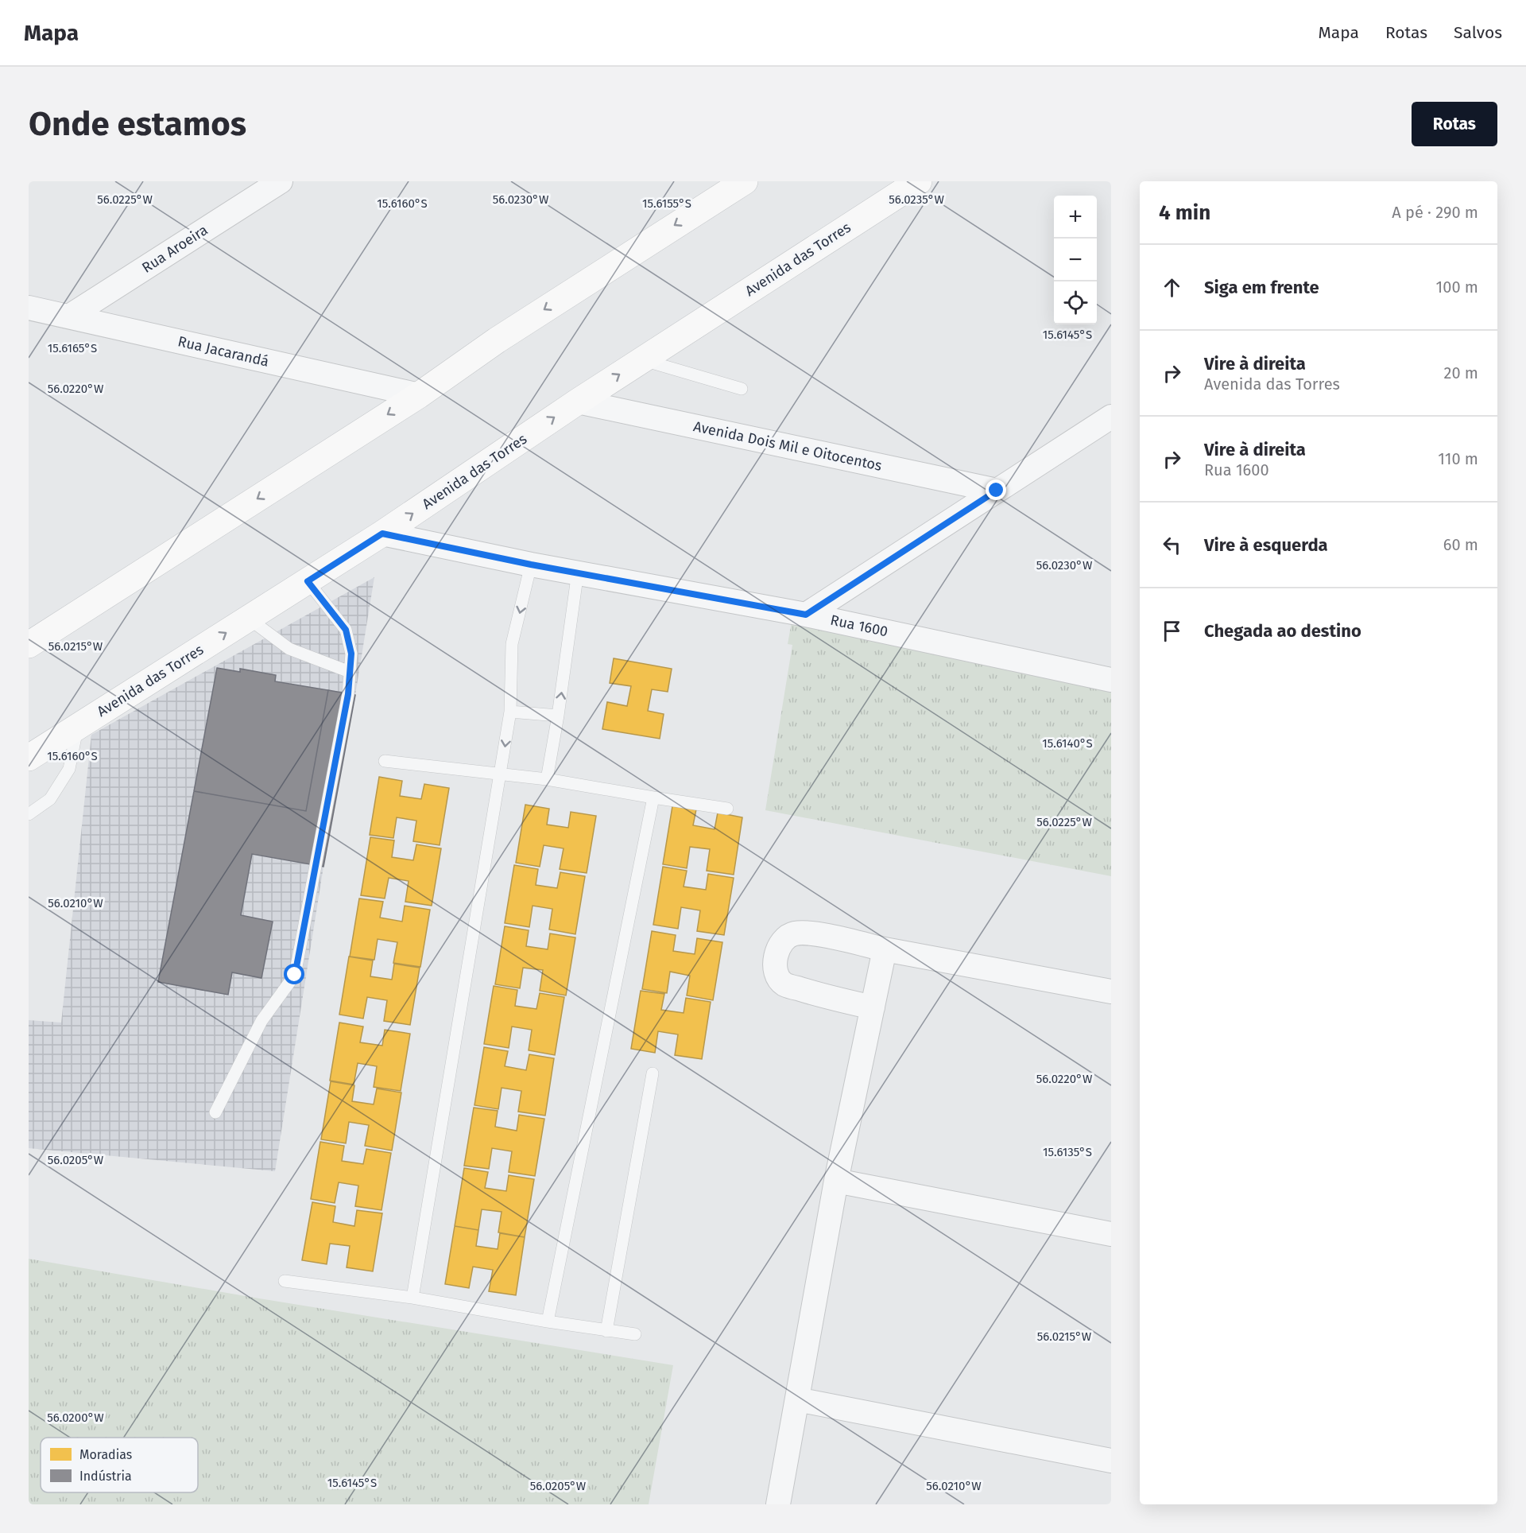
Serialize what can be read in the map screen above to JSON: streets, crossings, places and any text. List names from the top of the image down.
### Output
{
  "streets": {
    "main road": ["Avenida das Torres"],
    "street": [
      "Rua Aroeira",
      "Rua Jacarandá",
      "Avenida Dois Mil e Oitocentos",
      "Rua 1600"
    ]
  },
  "crossings": [
    ["Rua Aroeira", "Rua Jacarandá"],
    ["Avenida das Torres", "Avenida Dois Mil e Oitocentos"],
    ["Avenida das Torres", "Rua 1600"]
  ],
  "legend": ["Moradias", "Indústria"],
  "page": {
    "header": "Mapa",
    "nav": ["Mapa", "Rotas", "Salvos"],
    "buttons": "Rotas",
    "title": "Onde estamos",
    "heading": ["4 min", "A pé · 290 m"],
    "map_buttons": ["+", "−"],
    "list": [
      ["Siga em frente", "100 m"],
      ["Vire à direita", "Avenida das Torres", "20 m"],
      ["Vire à direita", "Rua 1600", "110 m"],
      ["Vire à esquerda", "60 m"],
      "Chegada ao destino"
    ]
  },
  "coordinates": [
    "56.0225°W",
    "56.0230°W",
    "56.0235°W",
    "15.6155°S",
    "15.6160°S",
    "15.6145°S",
    "15.6165°S",
    "56.0220°W",
    "56.0215°W",
    "15.6140°S",
    "56.0210°W",
    "15.6135°S",
    "56.0205°W",
    "56.0200°W"
  ]
}
